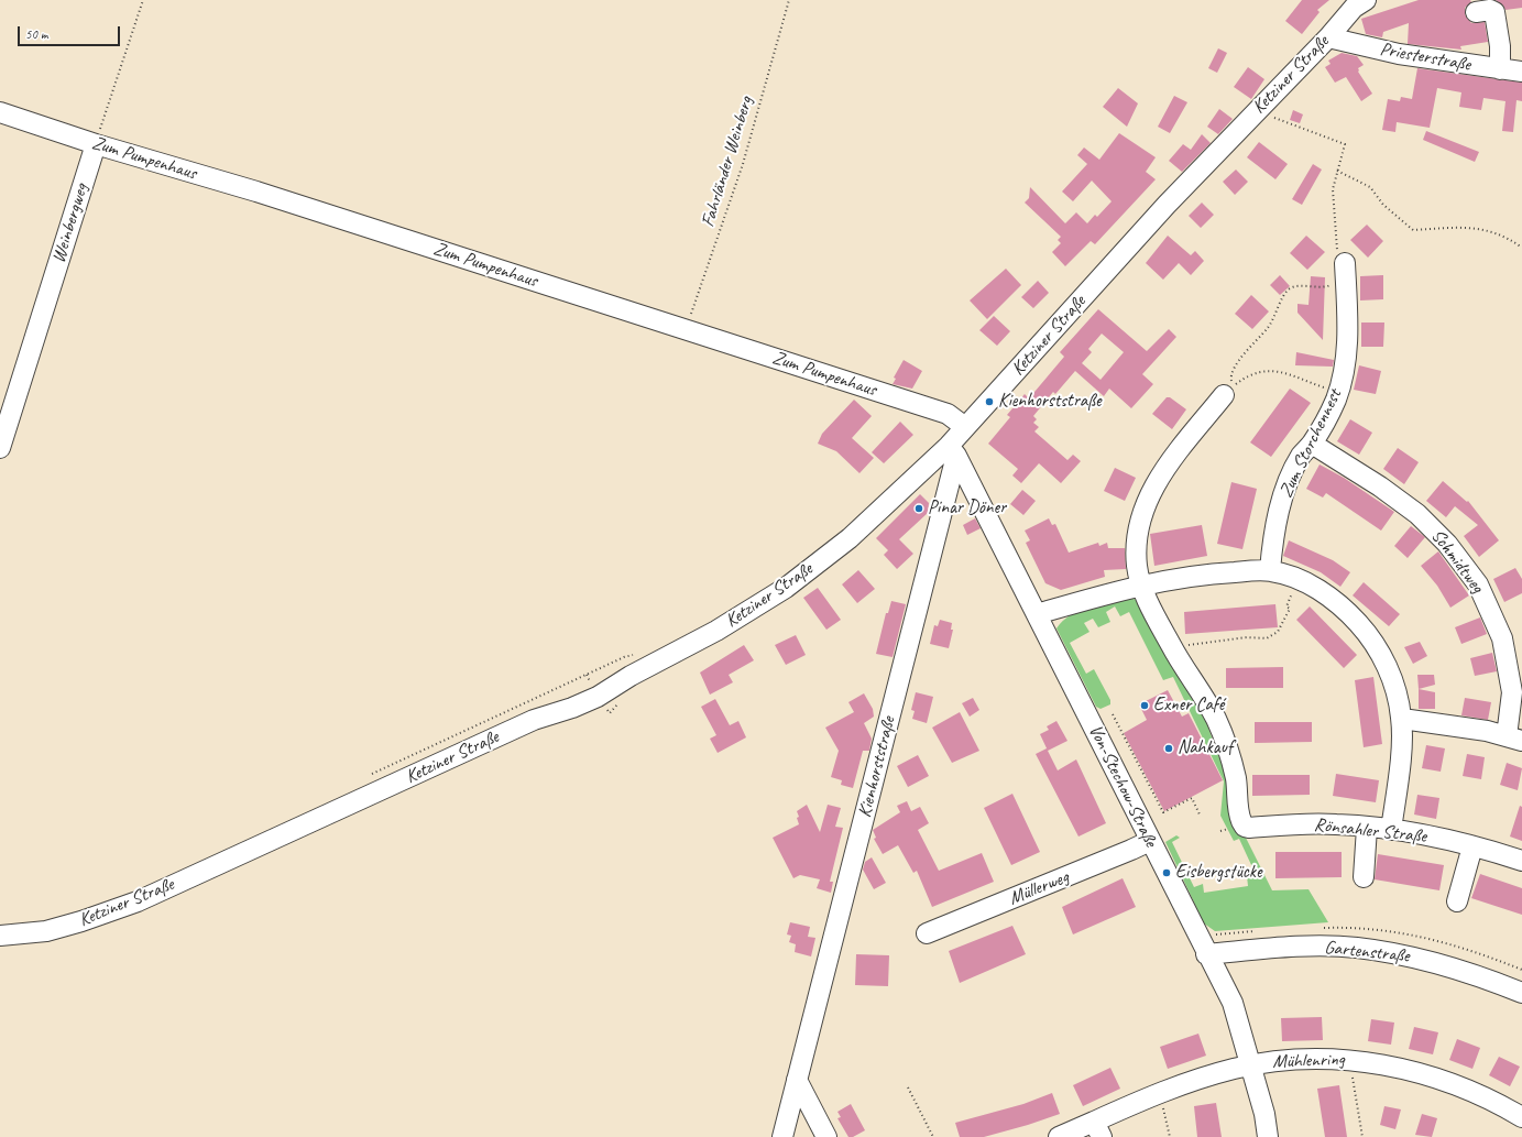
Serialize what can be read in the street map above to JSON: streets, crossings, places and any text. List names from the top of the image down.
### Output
{
  "streets": {
    "street": [
      "Priesterstraße",
      "Ketziner Straße",
      "Zum Pumpenhaus",
      "Weinbergweg",
      "Zum Storchennest",
      "Schmidtweg",
      "Kienhorststraße",
      "Von-Stechow-Straße",
      "Rönsahler Straße",
      "Müllerweg",
      "Gartenstraße",
      "Mühlenring"
    ],
    "path": ["Fahrländer Weinberg"]
  },
  "crossings": [
    ["Priesterstraße", "Ketziner Straße"],
    ["Ketziner Straße", "Zum Pumpenhaus"],
    ["Ketziner Straße", "Kienhorststraße"],
    ["Ketziner Straße", "Von-Stechow-Straße"],
    ["Zum Pumpenhaus", "Fahrländer Weinberg"],
    ["Zum Pumpenhaus", "Weinbergweg"],
    ["Zum Storchennest", "Schmidtweg"],
    ["Kienhorststraße", "Von-Stechow-Straße"],
    ["Von-Stechow-Straße", "Müllerweg"],
    ["Von-Stechow-Straße", "Gartenstraße"],
    ["Von-Stechow-Straße", "Mühlenring"]
  ],
  "places": [
    "Kienhorststraße",
    "Pinar Döner",
    "Exner Café",
    "Nahkauf",
    "Eisbergstücke"
  ],
  "scale_bar": "50 m"
}
